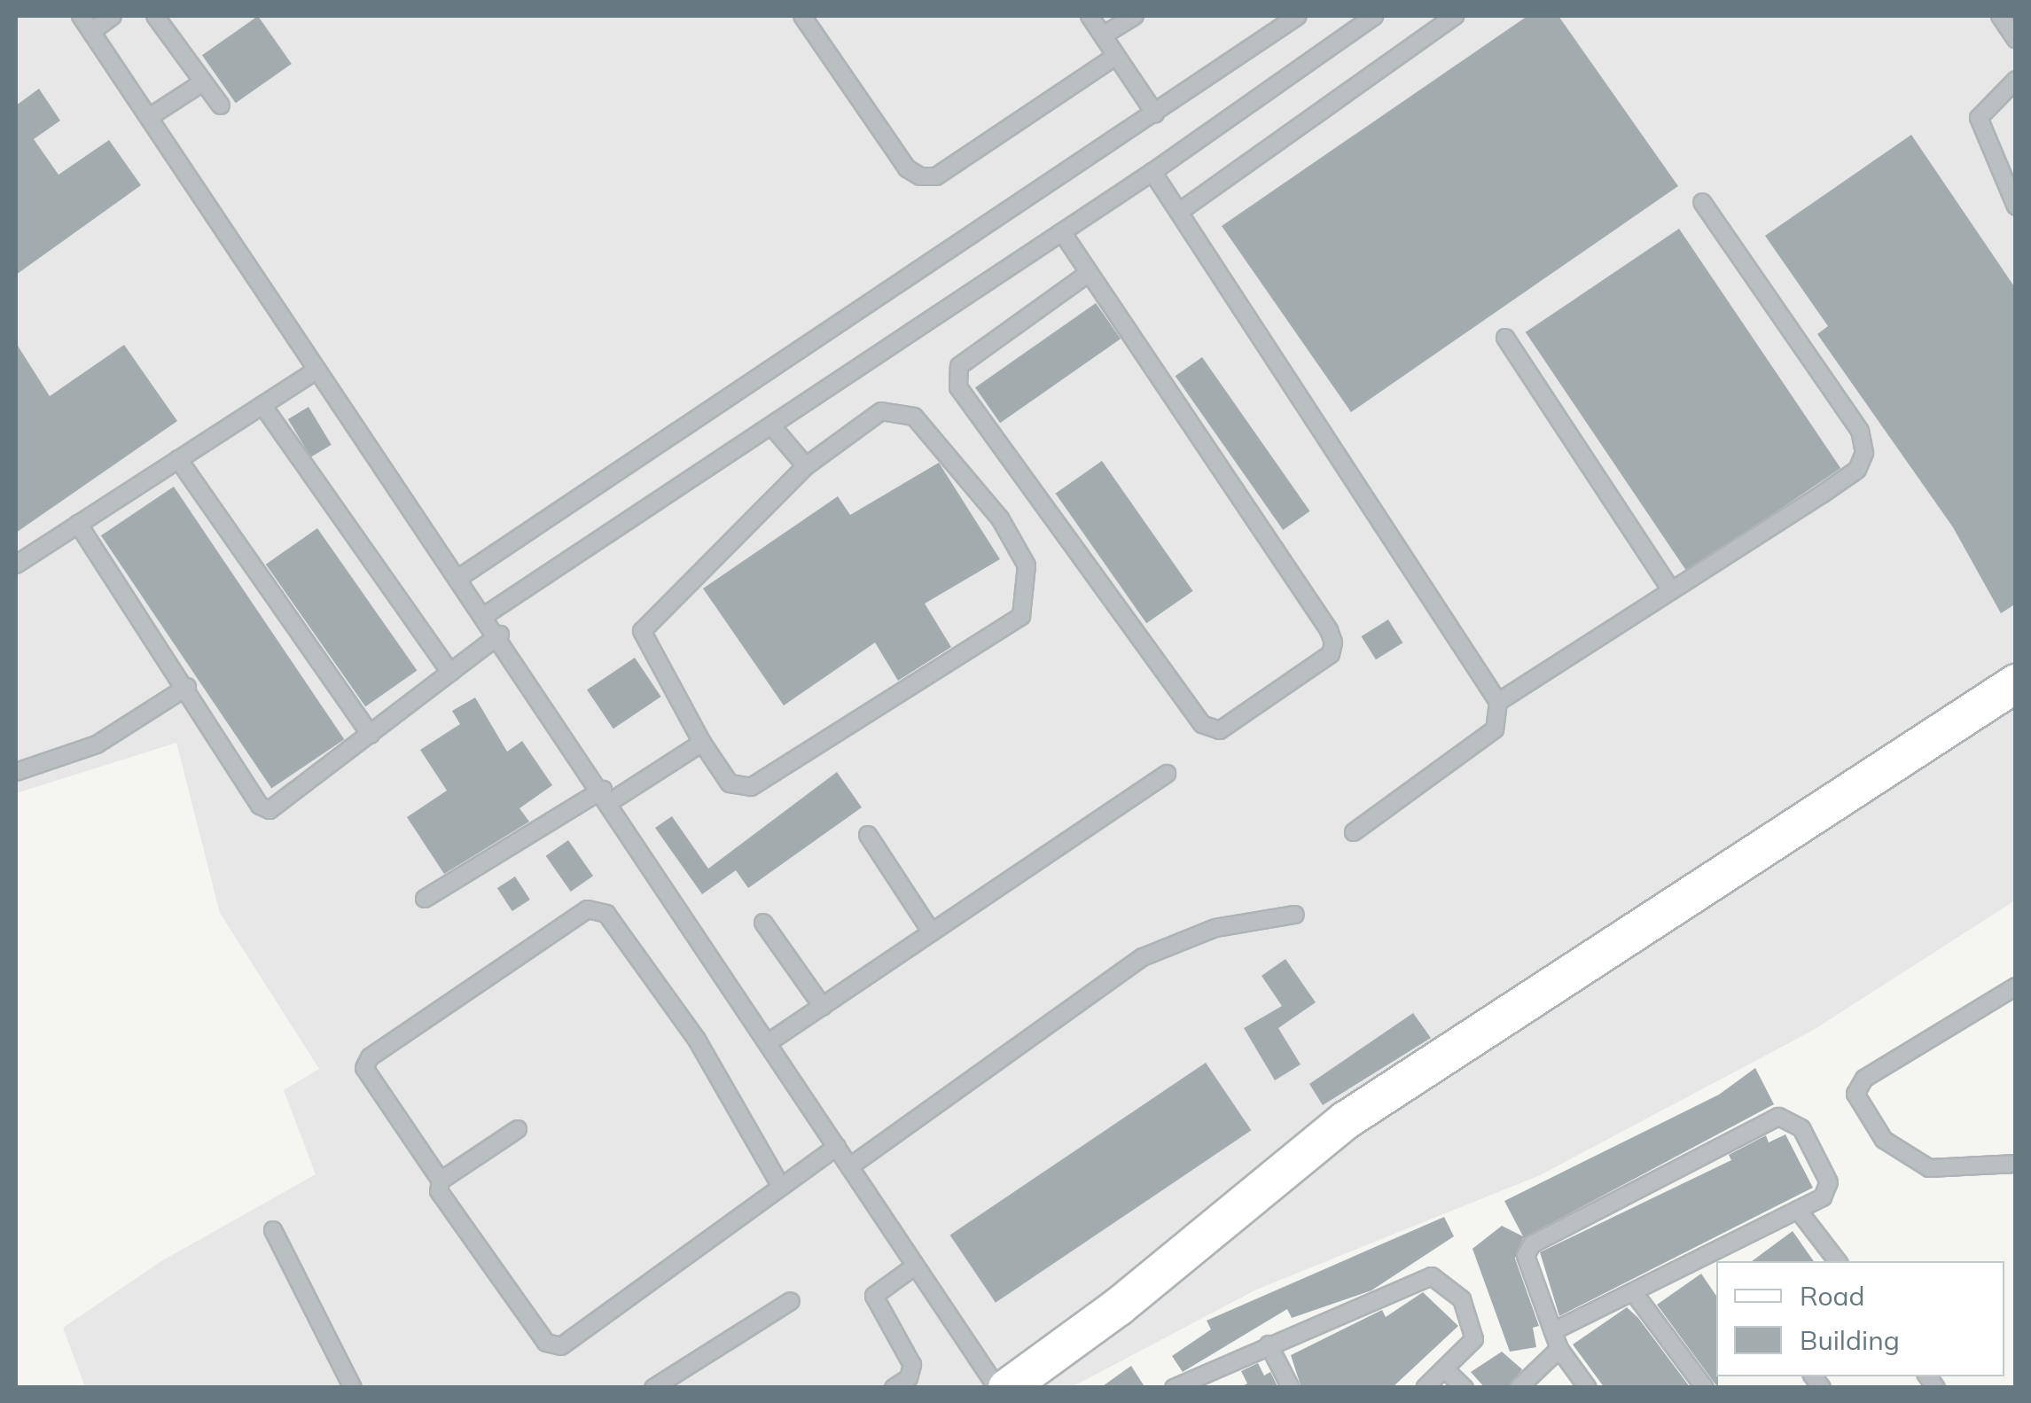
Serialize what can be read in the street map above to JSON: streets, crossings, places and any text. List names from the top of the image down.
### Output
{
  "legend": ["Road", "Building"]
}
